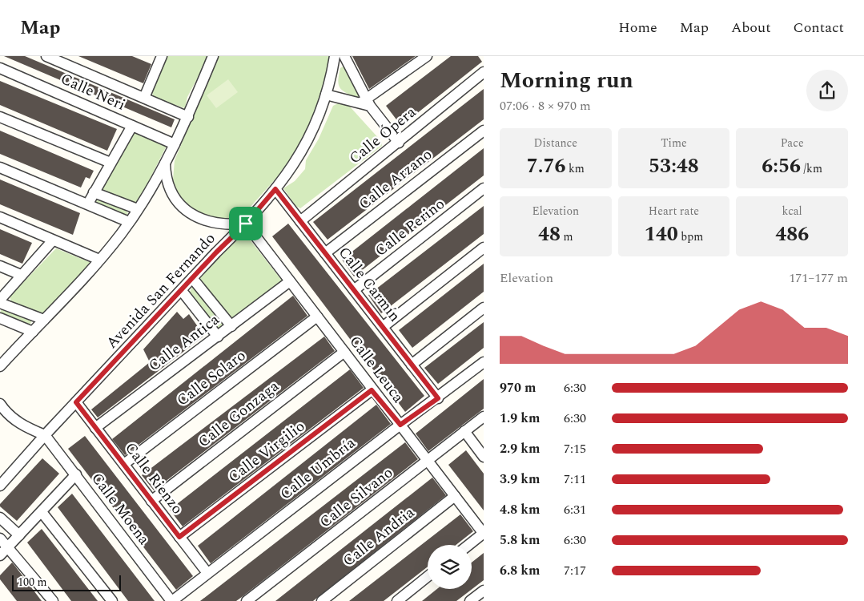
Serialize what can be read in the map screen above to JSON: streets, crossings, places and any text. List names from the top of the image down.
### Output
{
  "streets": {
    "street": [
      "Calle Neri",
      "Calle Ópera",
      "Calle Arzano",
      "Calle Perino",
      "Calle Carmín",
      "Avenida San Fernando",
      "Calle Antica",
      "Calle Leuca",
      "Calle Solaro",
      "Calle Gonzaga",
      "Calle Virgilio",
      "Calle Umbría",
      "Calle Rienzo",
      "Calle Silvano",
      "Calle Moena",
      "Calle Andria"
    ]
  },
  "crossings": [
    ["Calle Ópera", "Calle Carmín"],
    ["Calle Arzano", "Calle Carmín"],
    ["Calle Perino", "Calle Carmín"],
    ["Calle Carmín", "Avenida San Fernando"],
    ["Calle Carmín", "Calle Umbría"],
    ["Avenida San Fernando", "Calle Leuca"],
    ["Avenida San Fernando", "Calle Rienzo"],
    ["Avenida San Fernando", "Calle Moena"],
    ["Calle Antica", "Calle Leuca"],
    ["Calle Antica", "Calle Rienzo"],
    ["Calle Leuca", "Calle Solaro"],
    ["Calle Leuca", "Calle Gonzaga"],
    ["Calle Leuca", "Calle Virgilio"],
    ["Calle Leuca", "Calle Umbría"],
    ["Calle Leuca", "Calle Silvano"],
    ["Calle Leuca", "Calle Andria"],
    ["Calle Solaro", "Calle Rienzo"],
    ["Calle Gonzaga", "Calle Rienzo"],
    ["Calle Virgilio", "Calle Rienzo"],
    ["Calle Umbría", "Calle Rienzo"],
    ["Calle Umbría", "Calle Moena"]
  ],
  "scale_bar": "100 m",
  "page": {
    "header": "Map",
    "nav": [
      "Home",
      "Map",
      "About",
      "Contact"
    ],
    "heading": ["Morning run", "07:06 · 8 × 970 m"],
    "stats": [
      ["Distance", "7.76 km"],
      ["Time", "53:48"],
      ["Pace", "6:56 /km"],
      ["Elevation", "48 m"],
      ["Heart rate", "140 bpm"],
      ["kcal", "486"]
    ],
    "chart": ["Elevation", "171–177 m"],
    "list": [
      {
        "name": "970 m",
        "note": "6:30"
      },
      {
        "name": "1.9 km",
        "note": "6:30"
      },
      {
        "name": "2.9 km",
        "note": "7:15"
      },
      {
        "name": "3.9 km",
        "note": "7:11"
      },
      {
        "name": "4.8 km",
        "note": "6:31"
      },
      {
        "name": "5.8 km",
        "note": "6:30"
      },
      {
        "name": "6.8 km",
        "note": "7:17"
      }
    ],
    "scale": "100 m"
  }
}
